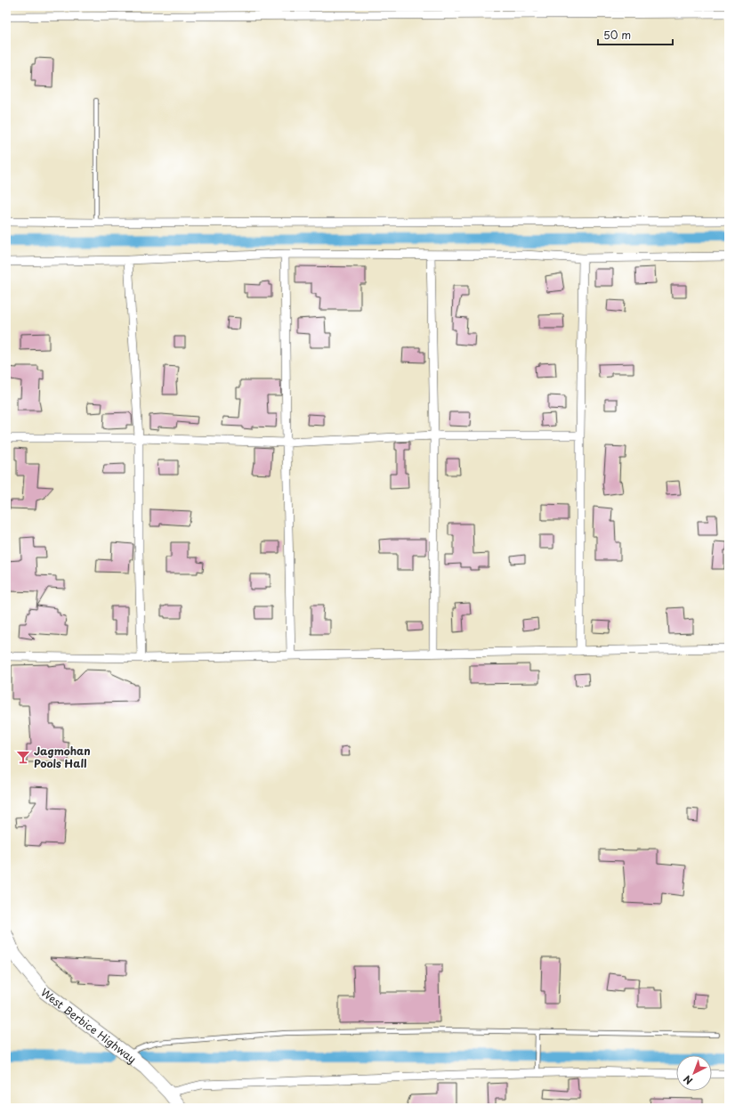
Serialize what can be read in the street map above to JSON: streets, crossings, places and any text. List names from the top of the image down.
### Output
{
  "streets": {
    "main road": ["West Berbice Highway"]
  },
  "places": {
    "bar": ["Jagmohan Pools Hall"]
  },
  "scale_bar": "50 m",
  "north": "bottom left"
}
